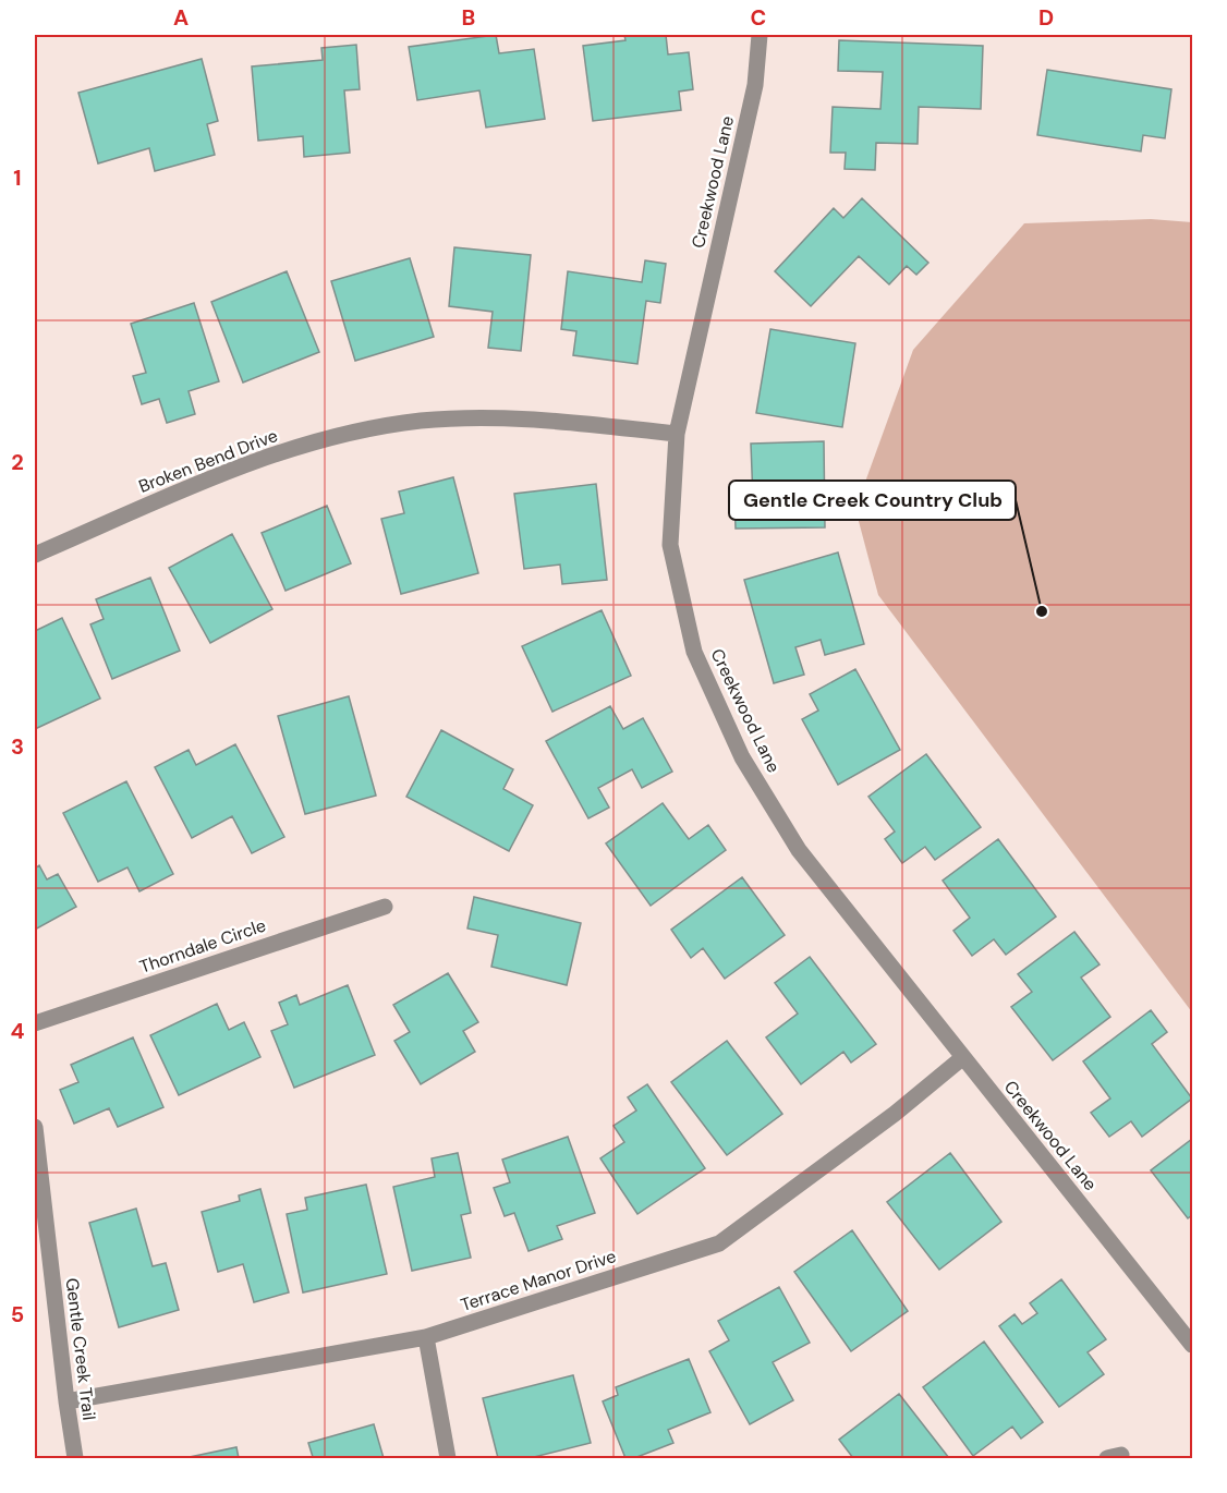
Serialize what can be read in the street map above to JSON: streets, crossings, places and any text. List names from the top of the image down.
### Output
{
  "streets": {
    "street": [
      "Creekwood Lane",
      "Broken Bend Drive",
      "Thorndale Circle",
      "Terrace Manor Drive",
      "Gentle Creek Trail"
    ]
  },
  "crossings": [
    ["Creekwood Lane", "Broken Bend Drive"],
    ["Creekwood Lane", "Terrace Manor Drive"],
    ["Terrace Manor Drive", "Gentle Creek Trail"]
  ],
  "places": ["Gentle Creek Country Club"],
  "grid": {
    "columns": [
      "A",
      "B",
      "C",
      "D"
    ],
    "rows": [
      "1",
      "2",
      "3",
      "4",
      "5"
    ]
  }
}
